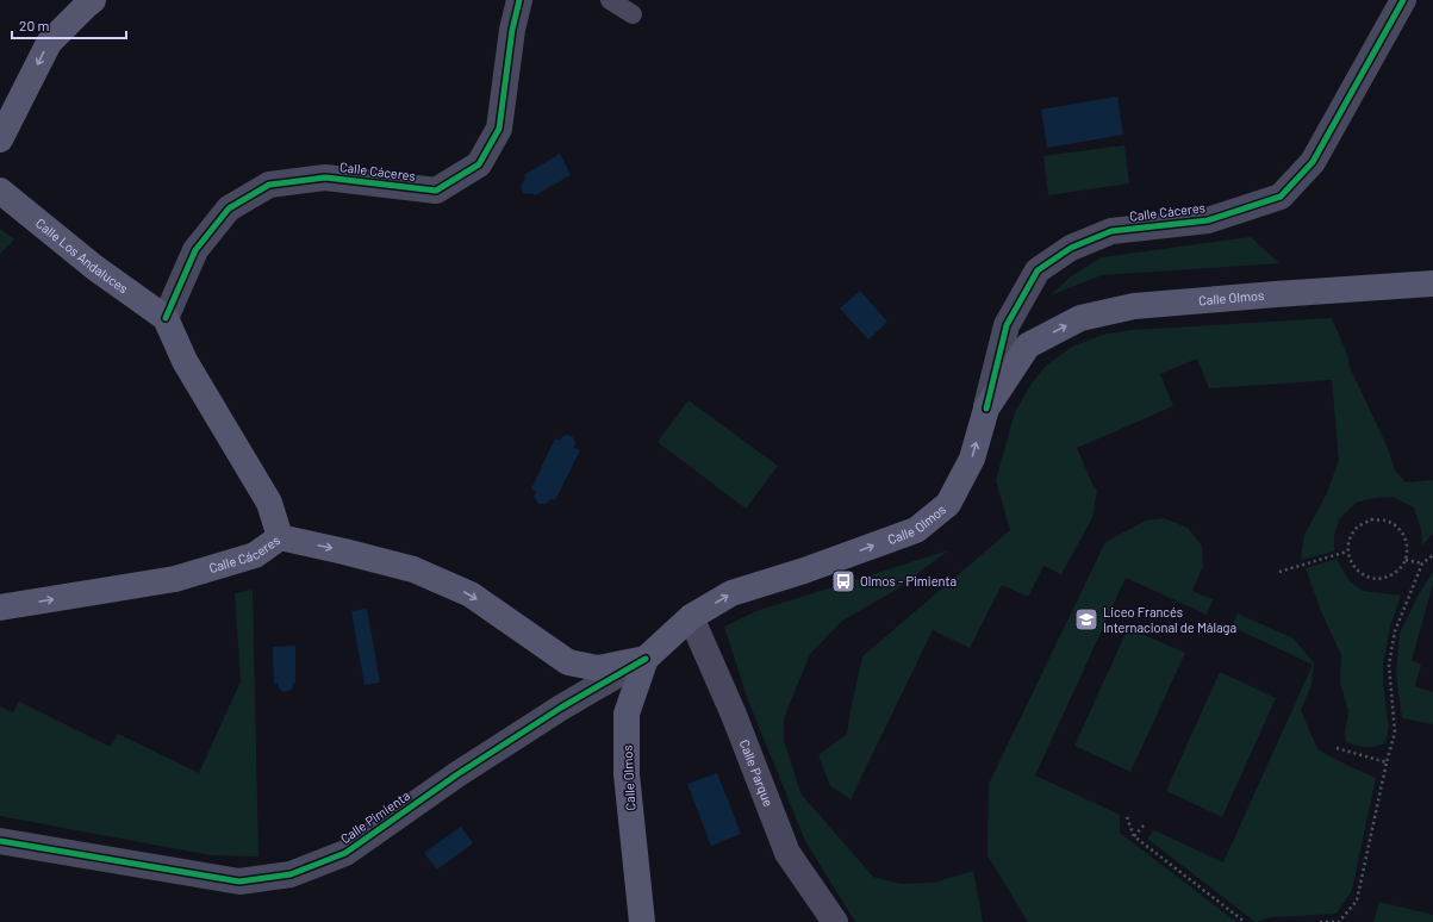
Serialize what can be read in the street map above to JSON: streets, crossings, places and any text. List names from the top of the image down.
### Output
{
  "streets": {
    "main road": ["Calle Cáceres", "Calle Los Andaluces", "Calle Olmos"],
    "street": ["Calle Parque", "Calle Pimienta"]
  },
  "crossings": [
    ["Calle Cáceres", "Calle Los Andaluces"],
    ["Calle Cáceres", "Calle Olmos"],
    ["Calle Olmos", "Calle Parque"],
    ["Calle Olmos", "Calle Pimienta"]
  ],
  "one_way": ["Calle Olmos"],
  "places": {
    "bus stop": ["Olmos - Pimienta"],
    "school or university": ["Liceo Francés Internacional de Málaga"]
  },
  "scale_bar": "20 m"
}
